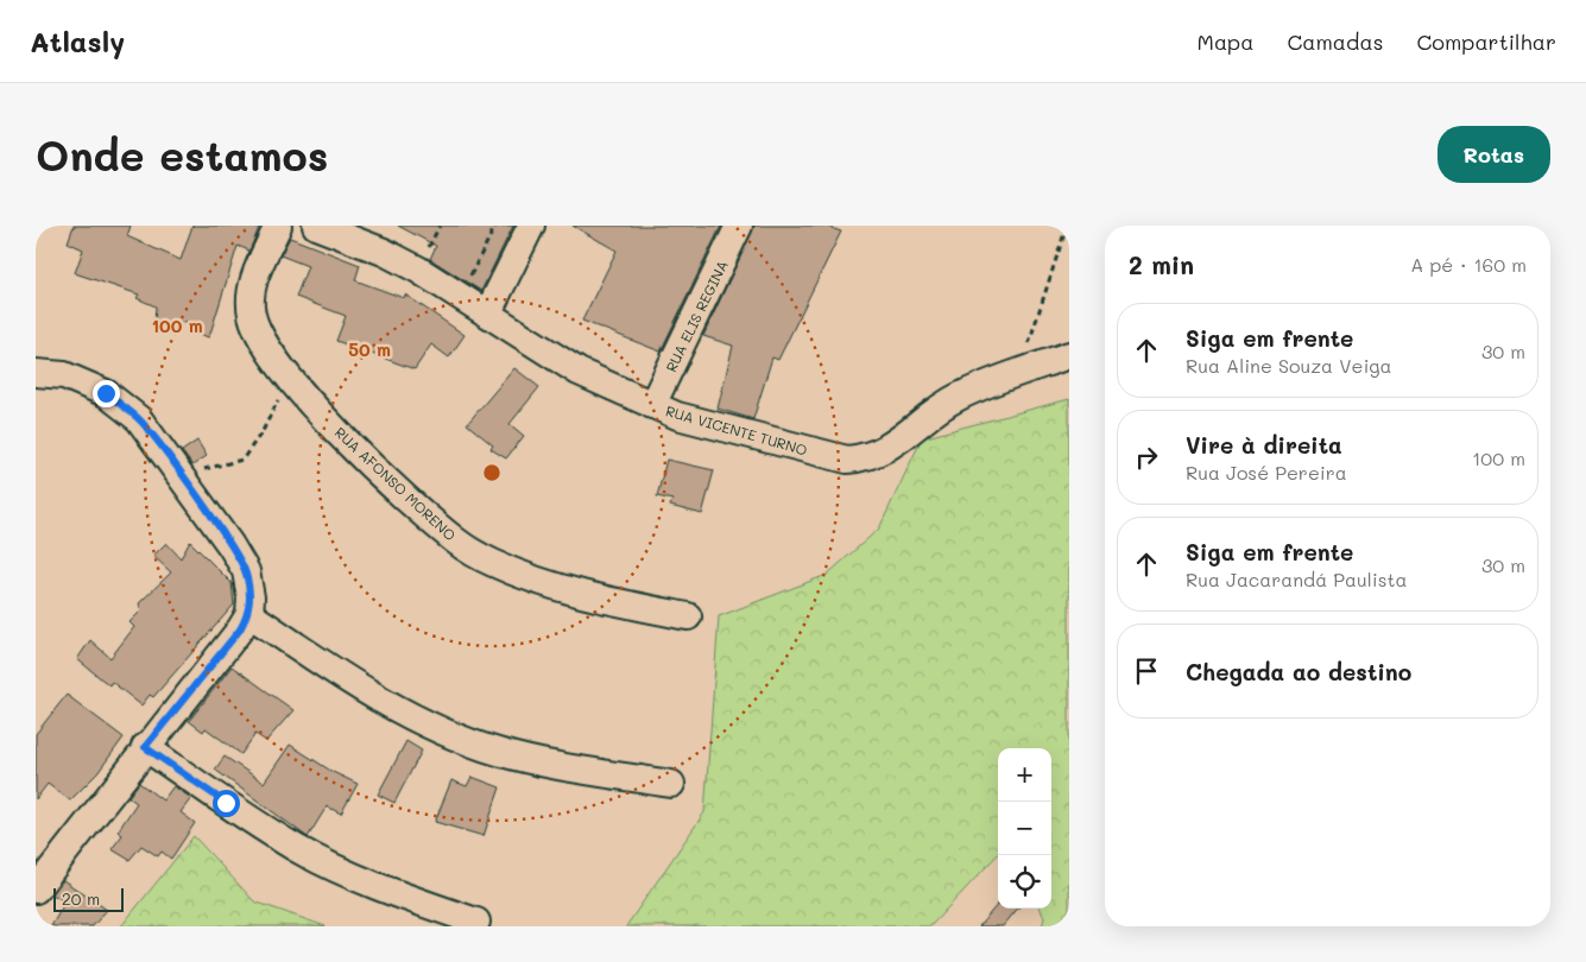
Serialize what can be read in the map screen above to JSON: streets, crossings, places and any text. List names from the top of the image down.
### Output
{
  "streets": {
    "street": ["RUA ELIS REGINA", "RUA VICENTE TURNO", "RUA AFONSO MORENO"]
  },
  "crossings": [
    ["RUA ELIS REGINA", "RUA VICENTE TURNO"]
  ],
  "scale_bar": "20 m",
  "page": {
    "header": "Atlasly",
    "nav": ["Mapa", "Camadas", "Compartilhar"],
    "buttons": "Rotas",
    "title": "Onde estamos",
    "heading": ["2 min", "A pé · 160 m"],
    "list": [
      ["Siga em frente", "Rua Aline Souza Veiga", "30 m"],
      ["Vire à direita", "Rua José Pereira", "100 m"],
      ["Siga em frente", "Rua Jacarandá Paulista", "30 m"],
      "Chegada ao destino"
    ],
    "map_buttons": ["+", "−"],
    "scale": "20 m"
  },
  "rings": ["100 m", "50 m"]
}
